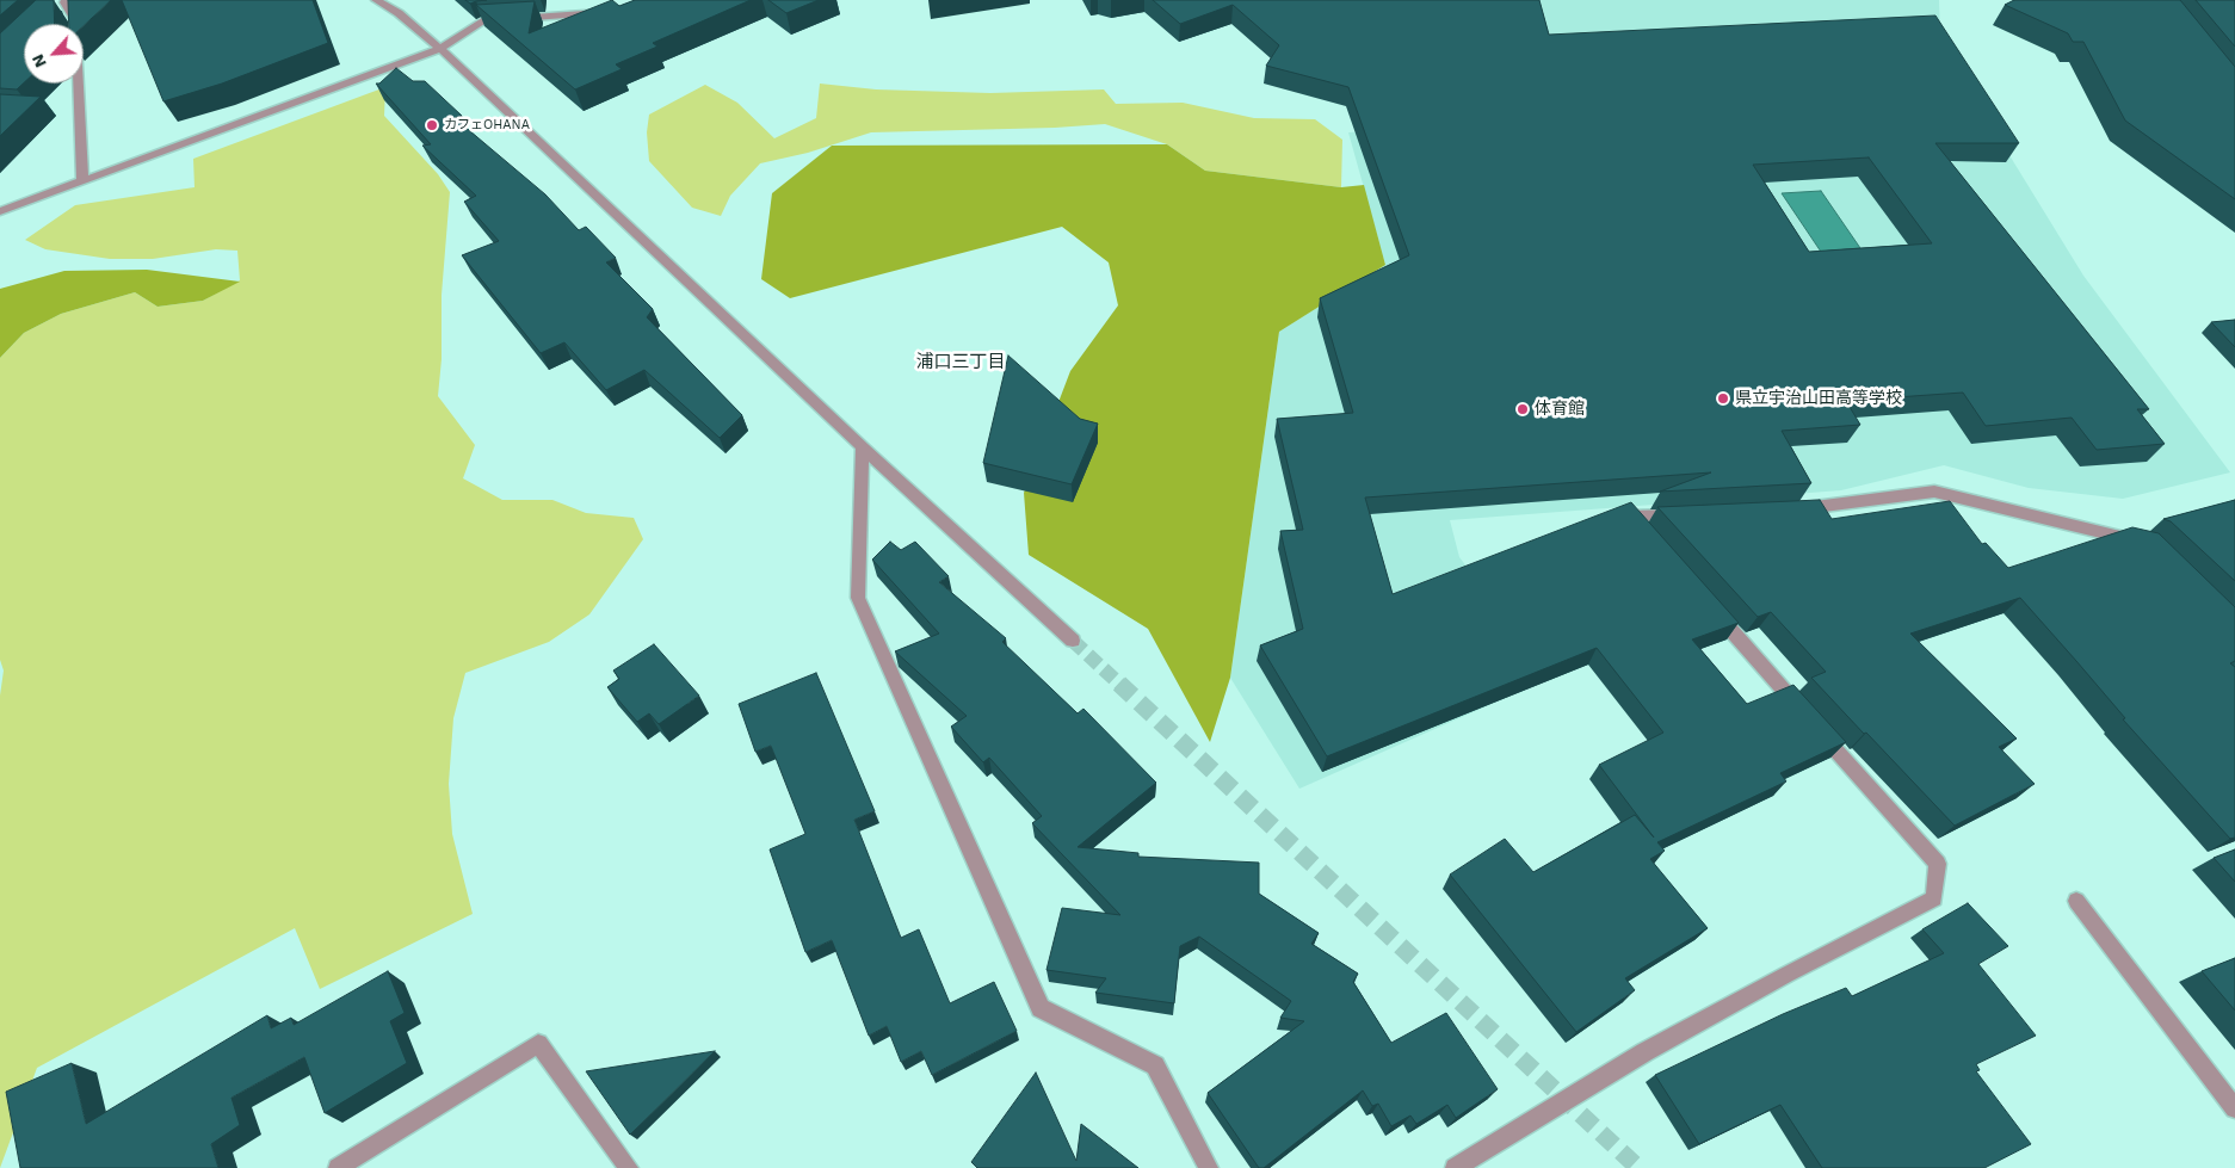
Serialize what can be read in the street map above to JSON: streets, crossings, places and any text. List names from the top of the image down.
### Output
{
  "districts": ["浦口三丁目"],
  "places": ["カフェOHANA", "県立宇治山田高等学校", "体育館"],
  "north": "bottom left"
}
